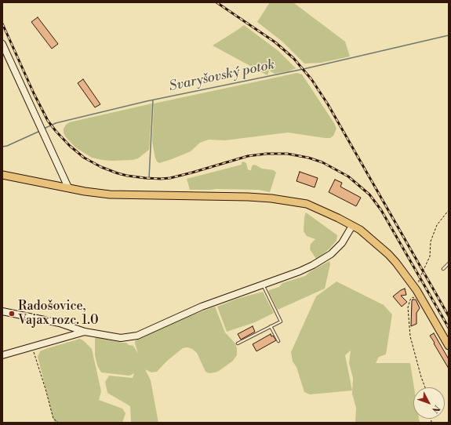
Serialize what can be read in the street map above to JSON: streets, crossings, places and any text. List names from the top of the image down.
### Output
{
  "water": ["Svaryšovský potok"],
  "places": ["Radošovice, Vajax rozc. 1.0"],
  "north": "bottom right"
}
